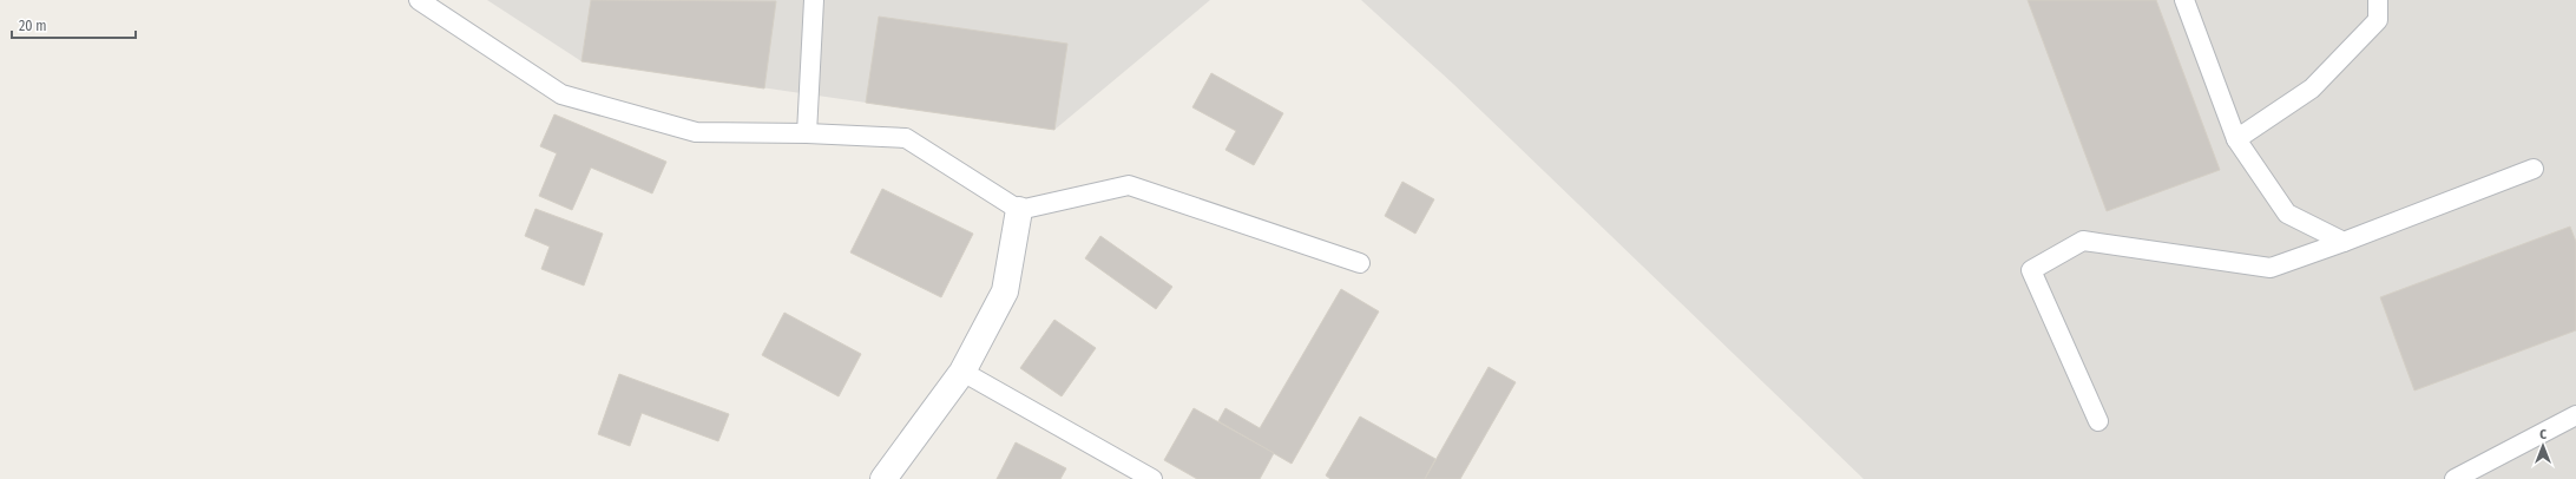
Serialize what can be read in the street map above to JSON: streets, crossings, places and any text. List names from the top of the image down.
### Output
{
  "scale_bar": "20 m",
  "north": "top"
}
